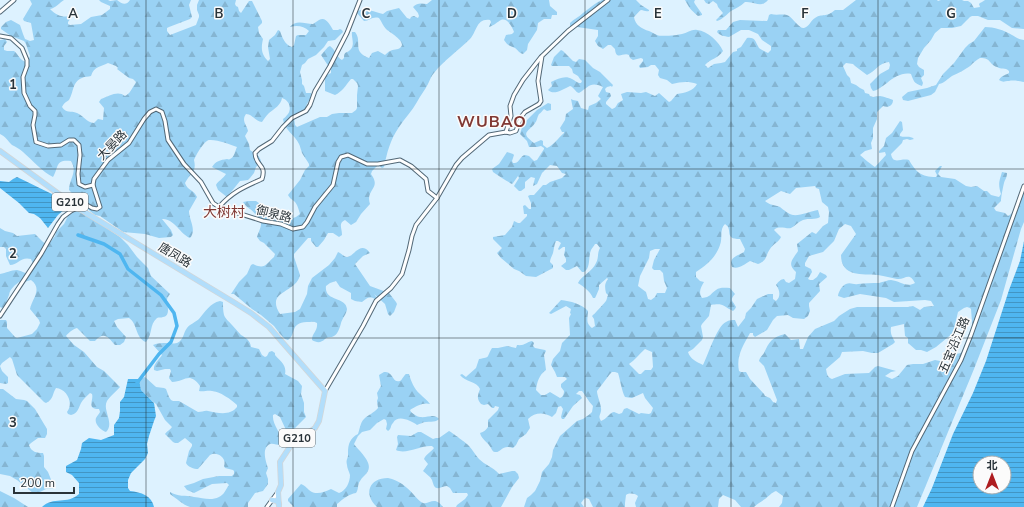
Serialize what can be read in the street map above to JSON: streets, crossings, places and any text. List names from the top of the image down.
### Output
{
  "streets": {
    "highway": ["G210", "唐凤路"],
    "street": ["大晏路", "御泉路", "五宝沿江路"]
  },
  "crossings": [
    ["大晏路", "御泉路"],
    ["G210", "唐凤路"]
  ],
  "districts": ["WUBAO", "大树村"],
  "scale_bar": "200 m",
  "north": "top",
  "grid": {
    "columns": [
      "A",
      "B",
      "C",
      "D",
      "E",
      "F",
      "G"
    ],
    "rows": ["1", "2", "3"]
  }
}
